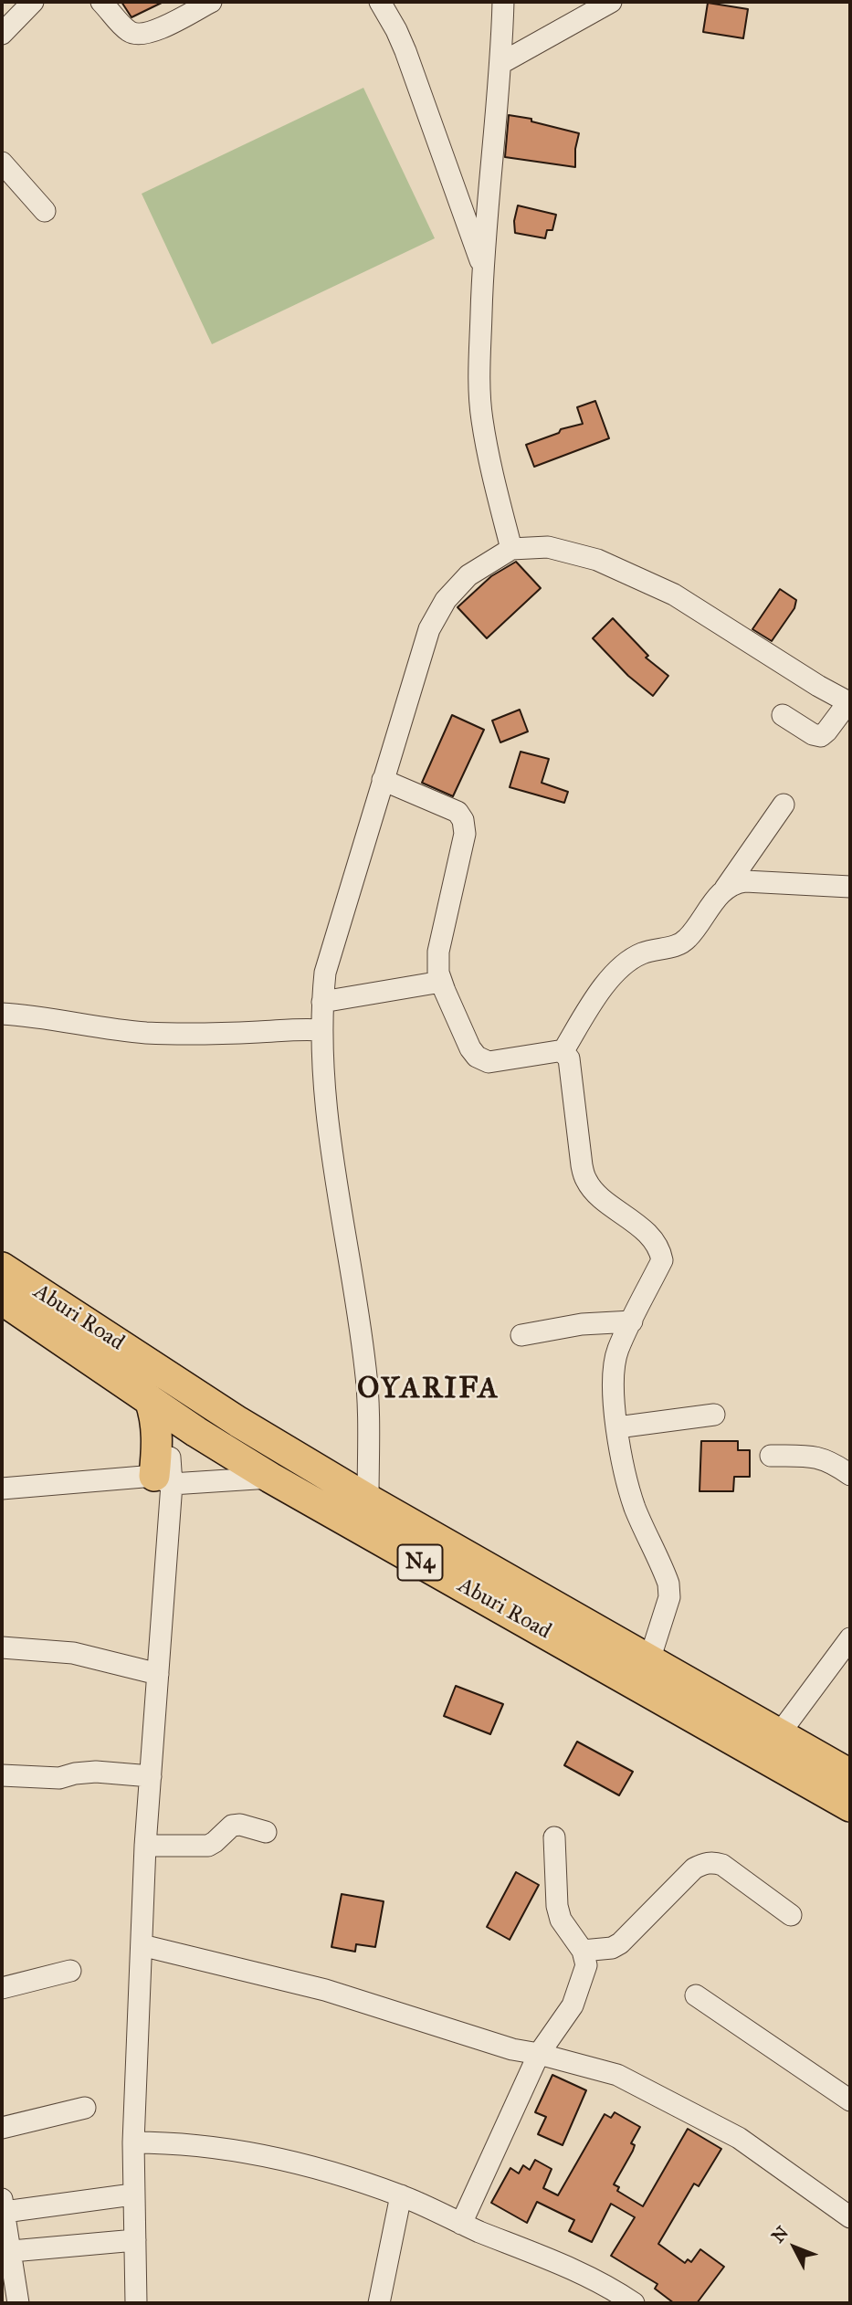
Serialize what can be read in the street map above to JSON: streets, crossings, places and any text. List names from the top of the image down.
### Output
{
  "streets": {
    "highway": ["Aburi Road", "N4"]
  },
  "districts": ["OYARIFA"],
  "north": "top left"
}
